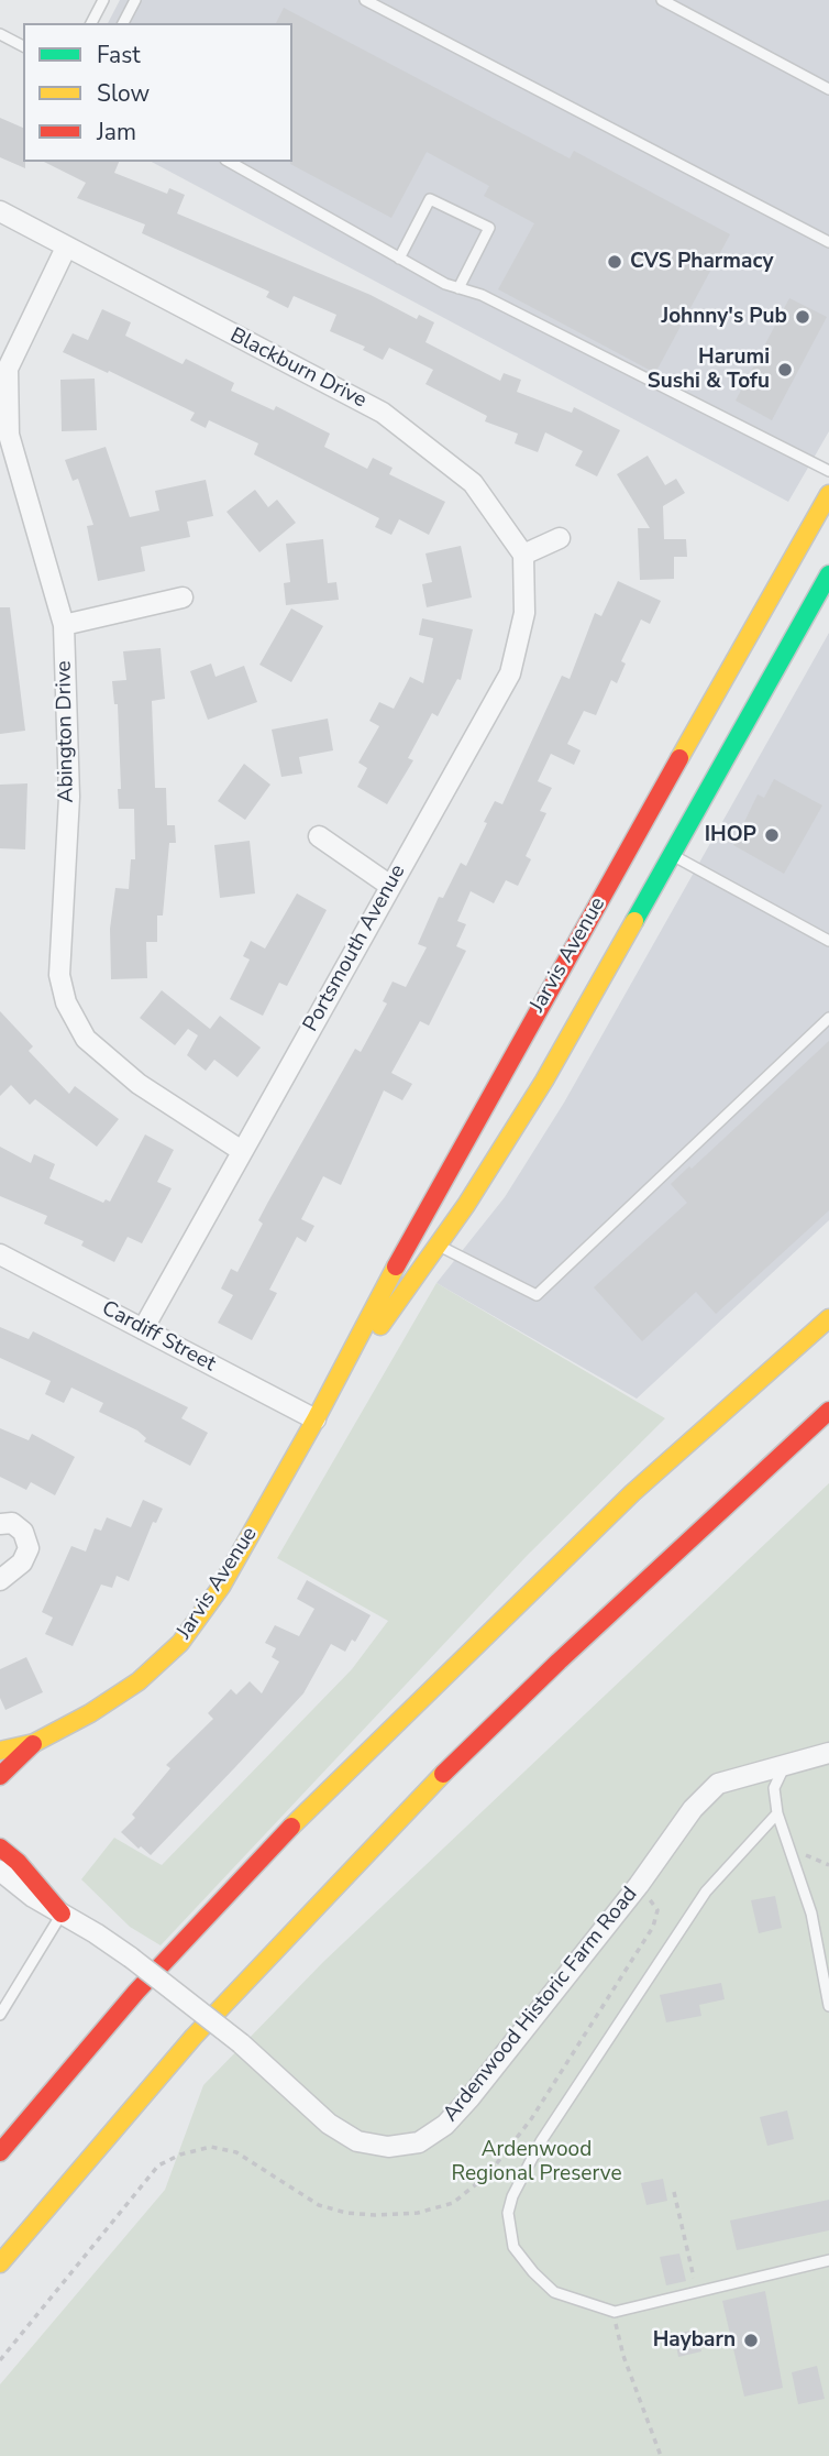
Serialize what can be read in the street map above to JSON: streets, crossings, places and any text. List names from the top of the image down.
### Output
{
  "streets": {
    "main road": ["Jarvis Avenue"],
    "street": [
      "Blackburn Drive",
      "Abington Drive",
      "Portsmouth Avenue",
      "Cardiff Street",
      "Ardenwood Historic Farm Road"
    ]
  },
  "crossings": [
    ["Blackburn Drive", "Abington Drive"],
    ["Blackburn Drive", "Portsmouth Avenue"],
    ["Abington Drive", "Portsmouth Avenue"],
    ["Portsmouth Avenue", "Cardiff Street"],
    ["Jarvis Avenue", "Cardiff Street"]
  ],
  "parks": ["Ardenwood Regional Preserve"],
  "places": [
    "CVS Pharmacy",
    "Johnny's Pub",
    "Harumi Sushi & Tofu",
    "IHOP",
    "Haybarn"
  ],
  "legend": ["Fast", "Slow", "Jam"]
}
